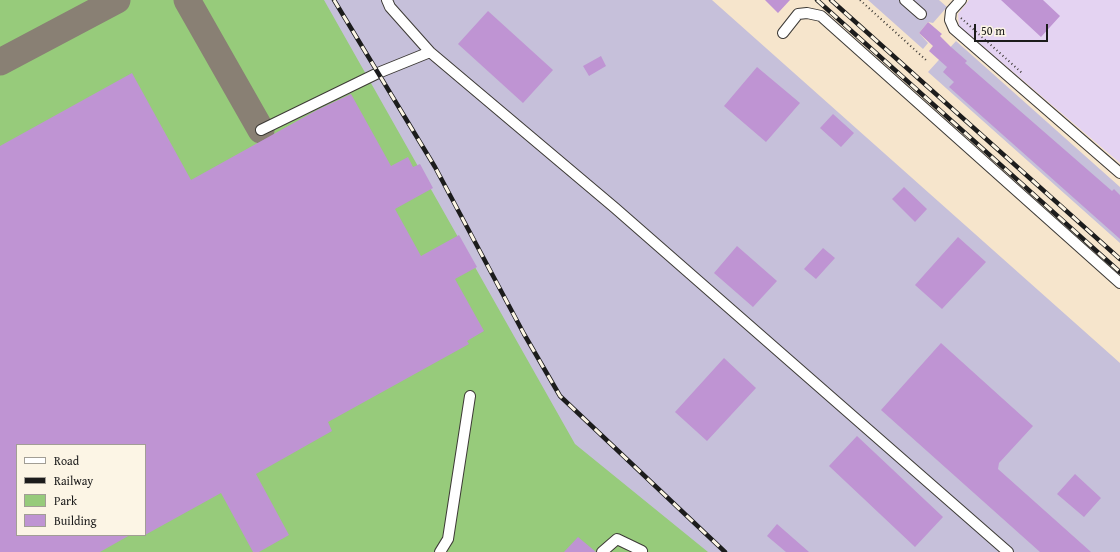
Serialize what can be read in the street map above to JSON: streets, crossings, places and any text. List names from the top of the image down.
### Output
{
  "legend": [
    "Road",
    "Railway",
    "Park",
    "Building"
  ],
  "scale_bar": "50 m"
}
